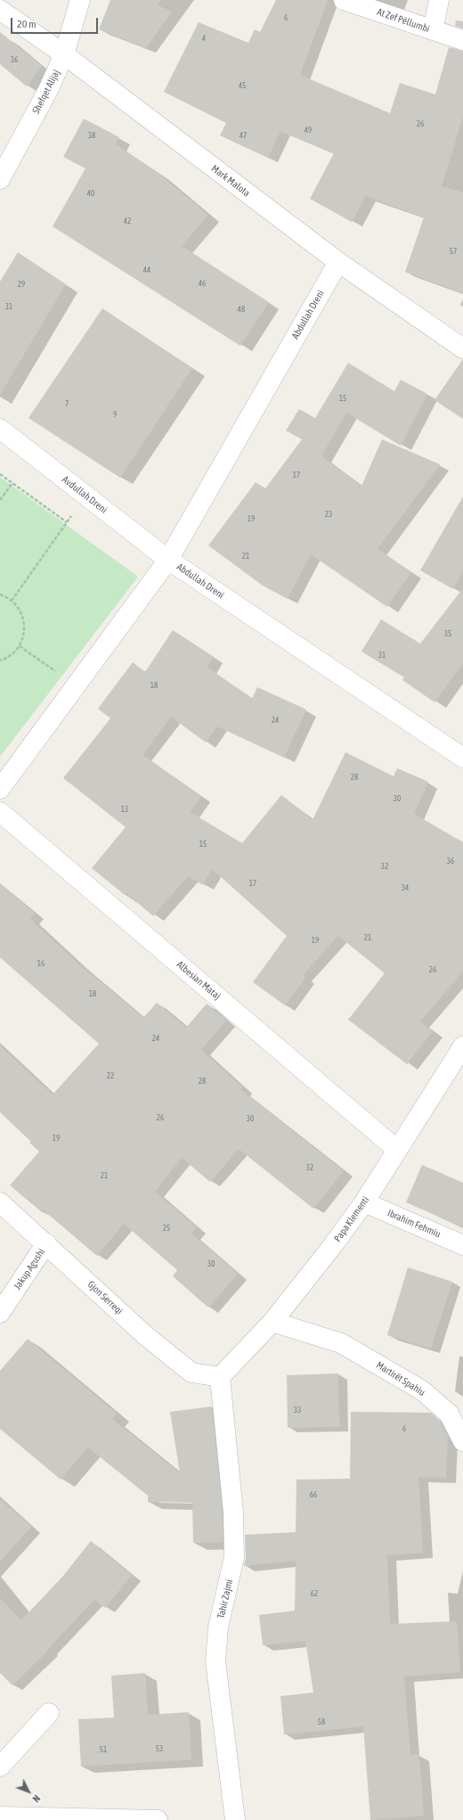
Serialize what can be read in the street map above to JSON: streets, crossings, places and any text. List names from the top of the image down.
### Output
{
  "streets": {
    "street": [
      "At Zef Pëllumbi",
      "Shefqet Alijaj",
      "Mark Malota",
      "Abdullah Dreni",
      "Avdullah Dreni",
      "Albesian Mataj",
      "Papa Klementi",
      "Ibrahim Fehmiu",
      "Jakup Agushi",
      "Gjon Serreqi",
      "Martirët Spahiu",
      "Tahir Zajmi"
    ]
  },
  "crossings": [
    ["Shefqet Alijaj", "Mark Malota"],
    ["Mark Malota", "Abdullah Dreni"],
    ["Abdullah Dreni", "Avdullah Dreni"],
    ["Albesian Mataj", "Papa Klementi"],
    ["Papa Klementi", "Ibrahim Fehmiu"],
    ["Papa Klementi", "Gjon Serreqi"],
    ["Papa Klementi", "Martirët Spahiu"],
    ["Papa Klementi", "Tahir Zajmi"],
    ["Jakup Agushi", "Gjon Serreqi"],
    ["Gjon Serreqi", "Tahir Zajmi"]
  ],
  "house_numbers": [
    "6",
    "4",
    "36",
    "45",
    "26",
    "49",
    "38",
    "47",
    "40",
    "42",
    "57",
    "44",
    "46",
    "29",
    "31",
    "48",
    "15",
    "7",
    "9",
    "17",
    "23",
    "19",
    "21",
    "35",
    "31",
    "18",
    "24",
    "28",
    "30",
    "13",
    "15",
    "36",
    "32",
    "17",
    "34",
    "21",
    "19",
    "16",
    "26",
    "18",
    "24",
    "22",
    "28",
    "26",
    "30",
    "19",
    "32",
    "21",
    "25",
    "30",
    "33",
    "6",
    "66",
    "62",
    "58",
    "53",
    "51"
  ],
  "scale_bar": "20 m",
  "north": "bottom right"
}
